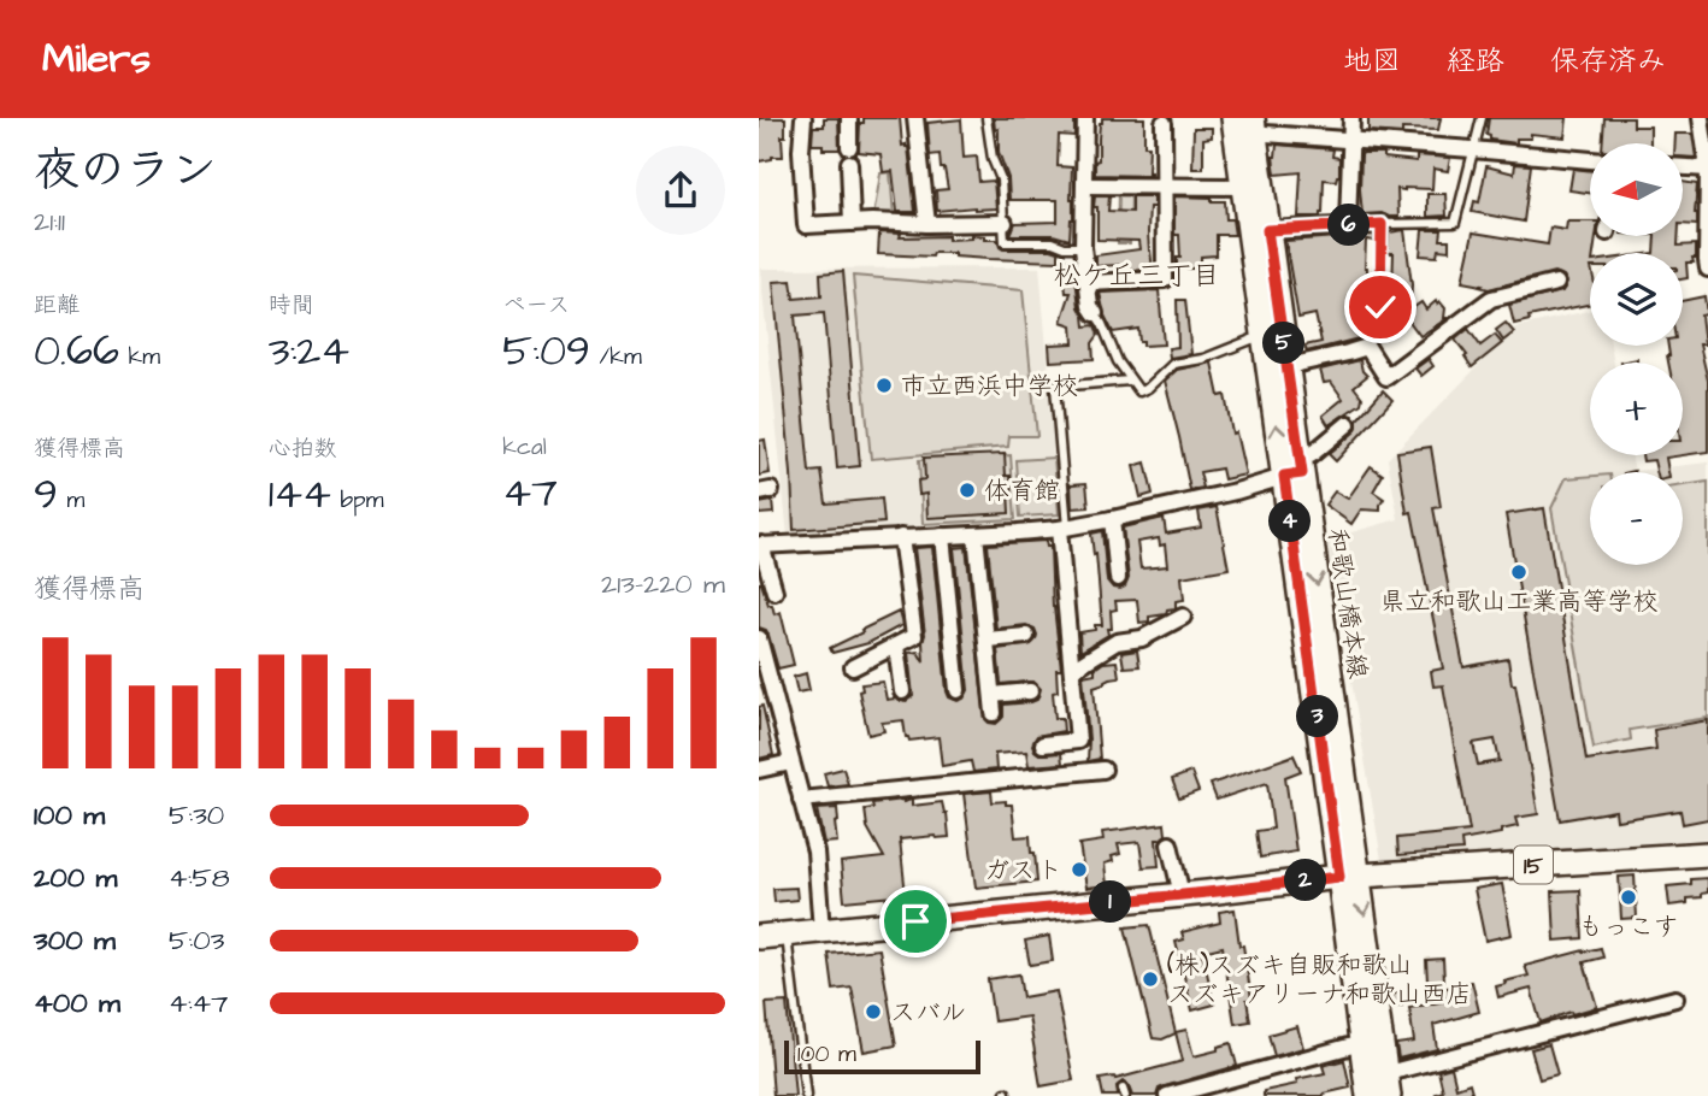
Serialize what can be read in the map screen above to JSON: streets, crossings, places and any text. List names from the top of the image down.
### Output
{
  "streets": {
    "main road": ["和歌山橋本線", "15"]
  },
  "crossings": [
    ["和歌山橋本線", "15"]
  ],
  "districts": ["松ケ丘三丁目"],
  "places": [
    "市立西浜中学校",
    "体育館",
    "県立和歌山工業高等学校",
    "ガスト",
    "もっこす",
    "(株)スズキ自販和歌山 スズキアリーナ和歌山西店",
    "スバル"
  ],
  "scale_bar": "100 m",
  "north": "left",
  "page": {
    "header": "Milers",
    "nav": ["地図", "経路", "保存済み"],
    "heading": ["夜のラン", "21:11"],
    "map_buttons": ["+", "−"],
    "pins": [
      "6",
      "5",
      "4",
      "3",
      "2",
      "1"
    ],
    "stats": [
      ["距離", "0.66 km"],
      ["時間", "3:24"],
      ["ペース", "5:09 /km"],
      ["獲得標高", "9 m"],
      ["心拍数", "144 bpm"],
      ["kcal", "47"]
    ],
    "chart": ["獲得標高", "213–220 m"],
    "list": [
      {
        "name": "100 m",
        "note": "5:30"
      },
      {
        "name": "200 m",
        "note": "4:58"
      },
      {
        "name": "300 m",
        "note": "5:03"
      },
      {
        "name": "400 m",
        "note": "4:47"
      }
    ],
    "scale": "100 m"
  }
}
